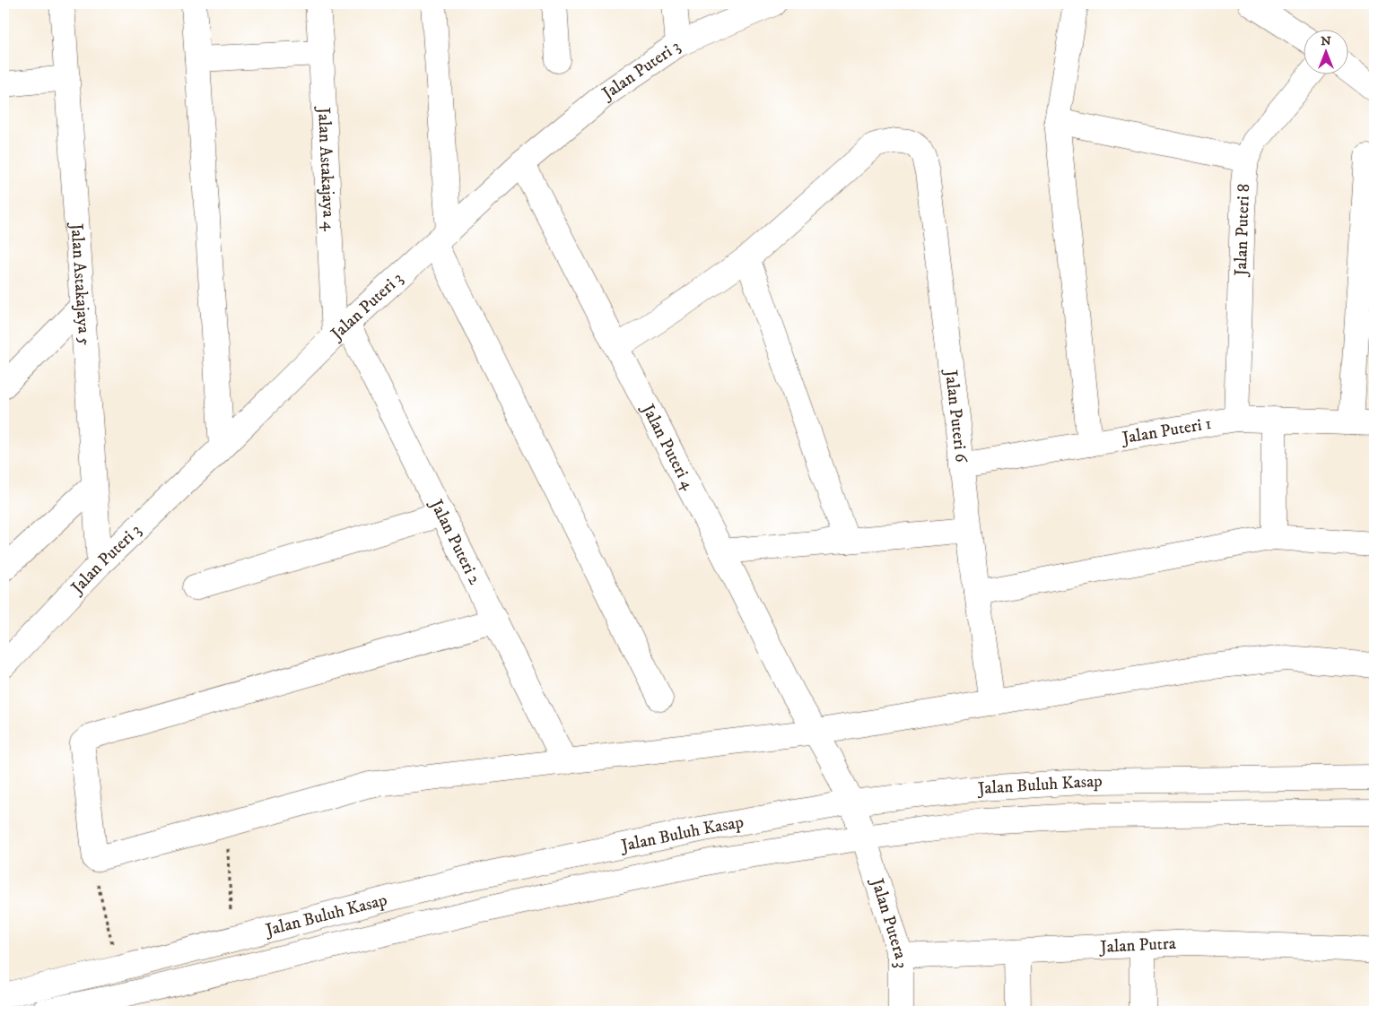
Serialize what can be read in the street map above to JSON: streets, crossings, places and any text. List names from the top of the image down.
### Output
{
  "streets": {
    "main road": [
      "Jalan Puteri 3",
      "Jalan Astakajaya 4",
      "Jalan Puteri 8",
      "Jalan Astakajaya 5",
      "Jalan Puteri 6",
      "Jalan Puteri 1",
      "Jalan Puteri 4",
      "Jalan Puteri 2",
      "Jalan Buluh Kasap",
      "Jalan Putera 3",
      "Jalan Putra"
    ]
  },
  "crossings": [
    ["Jalan Puteri 3", "Jalan Astakajaya 4"],
    ["Jalan Puteri 3", "Jalan Astakajaya 5"],
    ["Jalan Puteri 3", "Jalan Puteri 4"],
    ["Jalan Puteri 3", "Jalan Puteri 2"],
    ["Jalan Astakajaya 4", "Jalan Puteri 2"],
    ["Jalan Puteri 8", "Jalan Puteri 1"],
    ["Jalan Puteri 6", "Jalan Puteri 1"],
    ["Jalan Puteri 4", "Jalan Buluh Kasap"],
    ["Jalan Puteri 4", "Jalan Putera 3"],
    ["Jalan Buluh Kasap", "Jalan Putera 3"],
    ["Jalan Putera 3", "Jalan Putra"]
  ],
  "north": "top"
}
